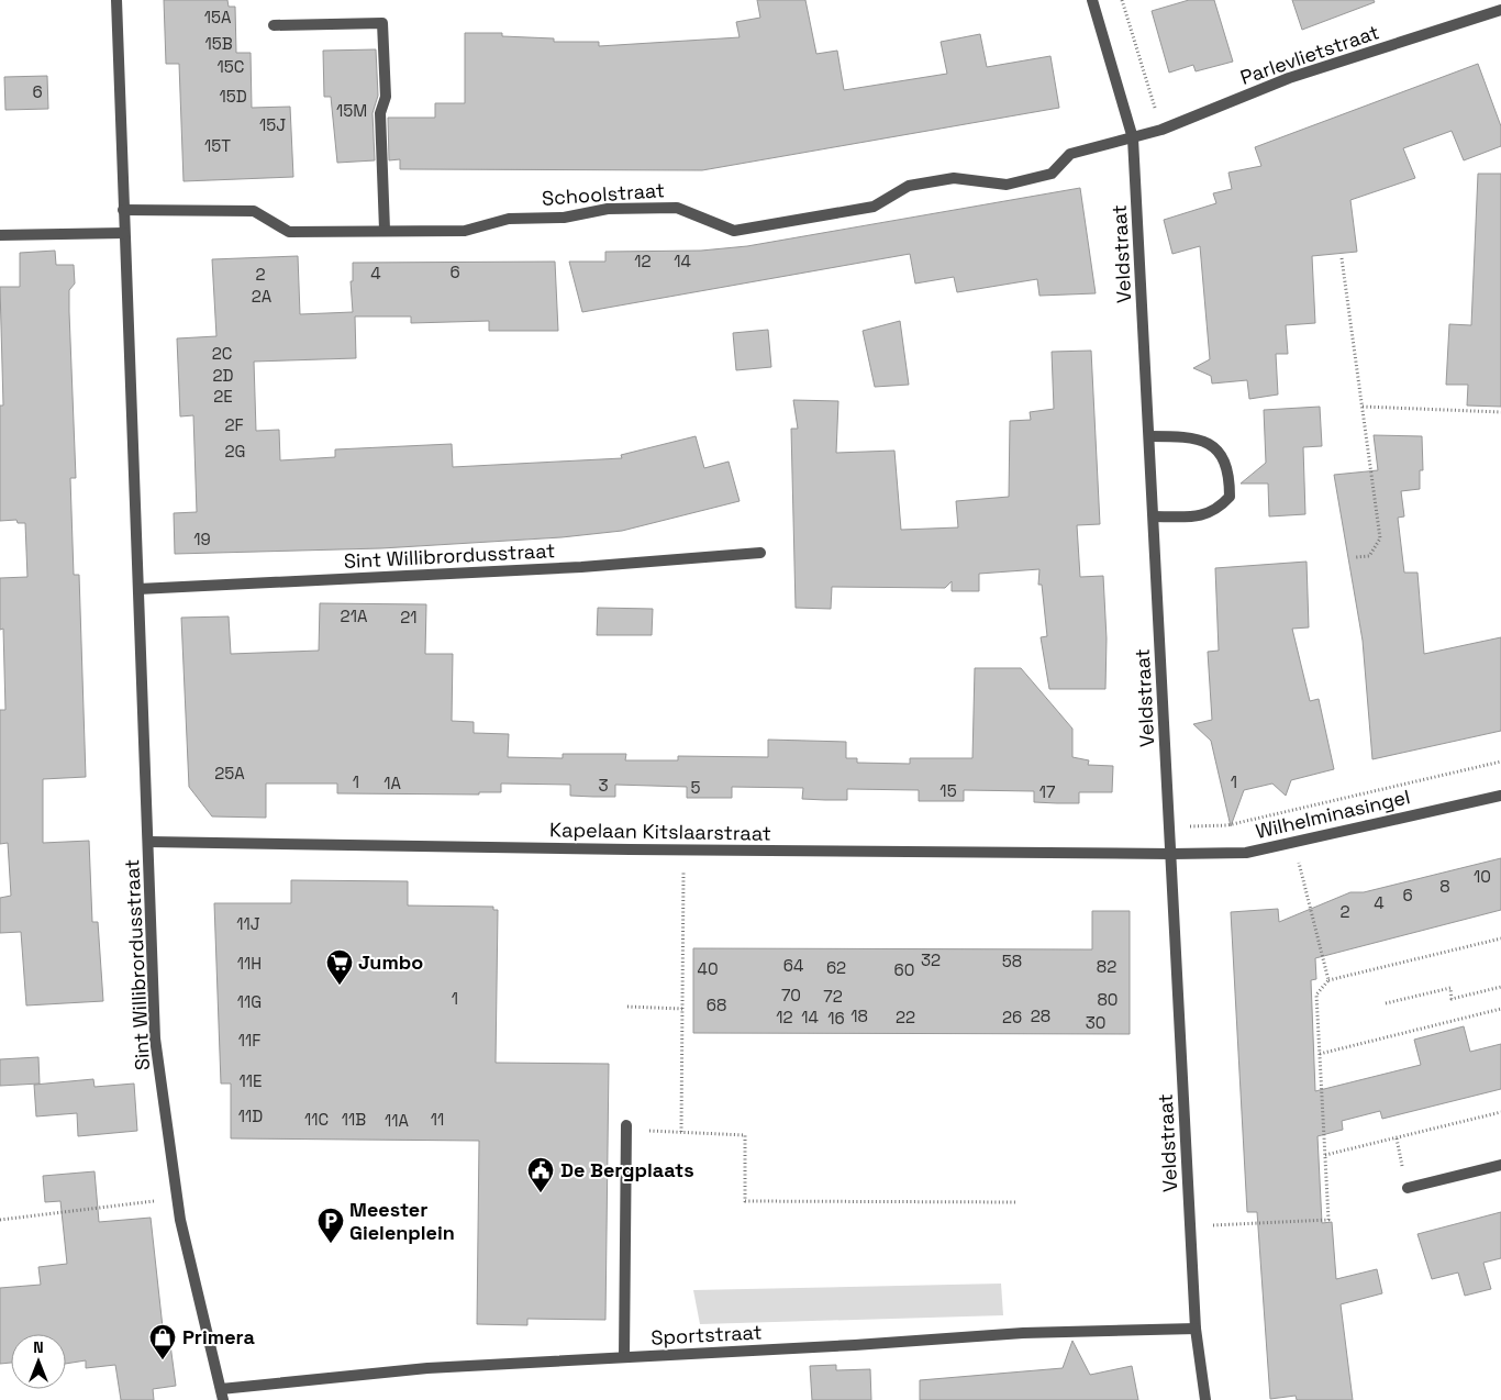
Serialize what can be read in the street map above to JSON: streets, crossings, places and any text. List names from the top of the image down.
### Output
{
  "streets": {
    "street": [
      "Parlevlietstraat",
      "Schoolstraat",
      "Veldstraat",
      "Sint Willibrordusstraat",
      "Wilhelminasingel",
      "Kapelaan Kitslaarstraat",
      "Sportstraat"
    ]
  },
  "crossings": [
    ["Parlevlietstraat", "Schoolstraat"],
    ["Parlevlietstraat", "Veldstraat"],
    ["Schoolstraat", "Veldstraat"],
    ["Schoolstraat", "Sint Willibrordusstraat"],
    ["Veldstraat", "Wilhelminasingel"],
    ["Veldstraat", "Kapelaan Kitslaarstraat"],
    ["Veldstraat", "Sportstraat"],
    ["Sint Willibrordusstraat", "Kapelaan Kitslaarstraat"],
    ["Sint Willibrordusstraat", "Sportstraat"],
    ["Wilhelminasingel", "Kapelaan Kitslaarstraat"]
  ],
  "places": {
    "supermarket": ["Jumbo"],
    "public building": ["De Bergplaats"],
    "parking": ["Meester Gielenplein"],
    "shop": ["Primera"]
  },
  "house_numbers": [
    "15A",
    "15B",
    "15C",
    "6",
    "15D",
    "15M",
    "15J",
    "15T",
    "12",
    "14",
    "6",
    "4",
    "2",
    "2A",
    "2C",
    "2D",
    "2E",
    "2F",
    "2G",
    "19",
    "21A",
    "21",
    "25A",
    "1",
    "1",
    "1A",
    "3",
    "5",
    "15",
    "17",
    "10",
    "8",
    "6",
    "4",
    "2",
    "11J",
    "32",
    "58",
    "11H",
    "64",
    "82",
    "62",
    "40",
    "60",
    "70",
    "72",
    "1",
    "80",
    "11G",
    "68",
    "18",
    "28",
    "12",
    "14",
    "22",
    "26",
    "16",
    "30",
    "11F",
    "11E",
    "11D",
    "11C",
    "11B",
    "11",
    "11A"
  ],
  "north": "top"
}
